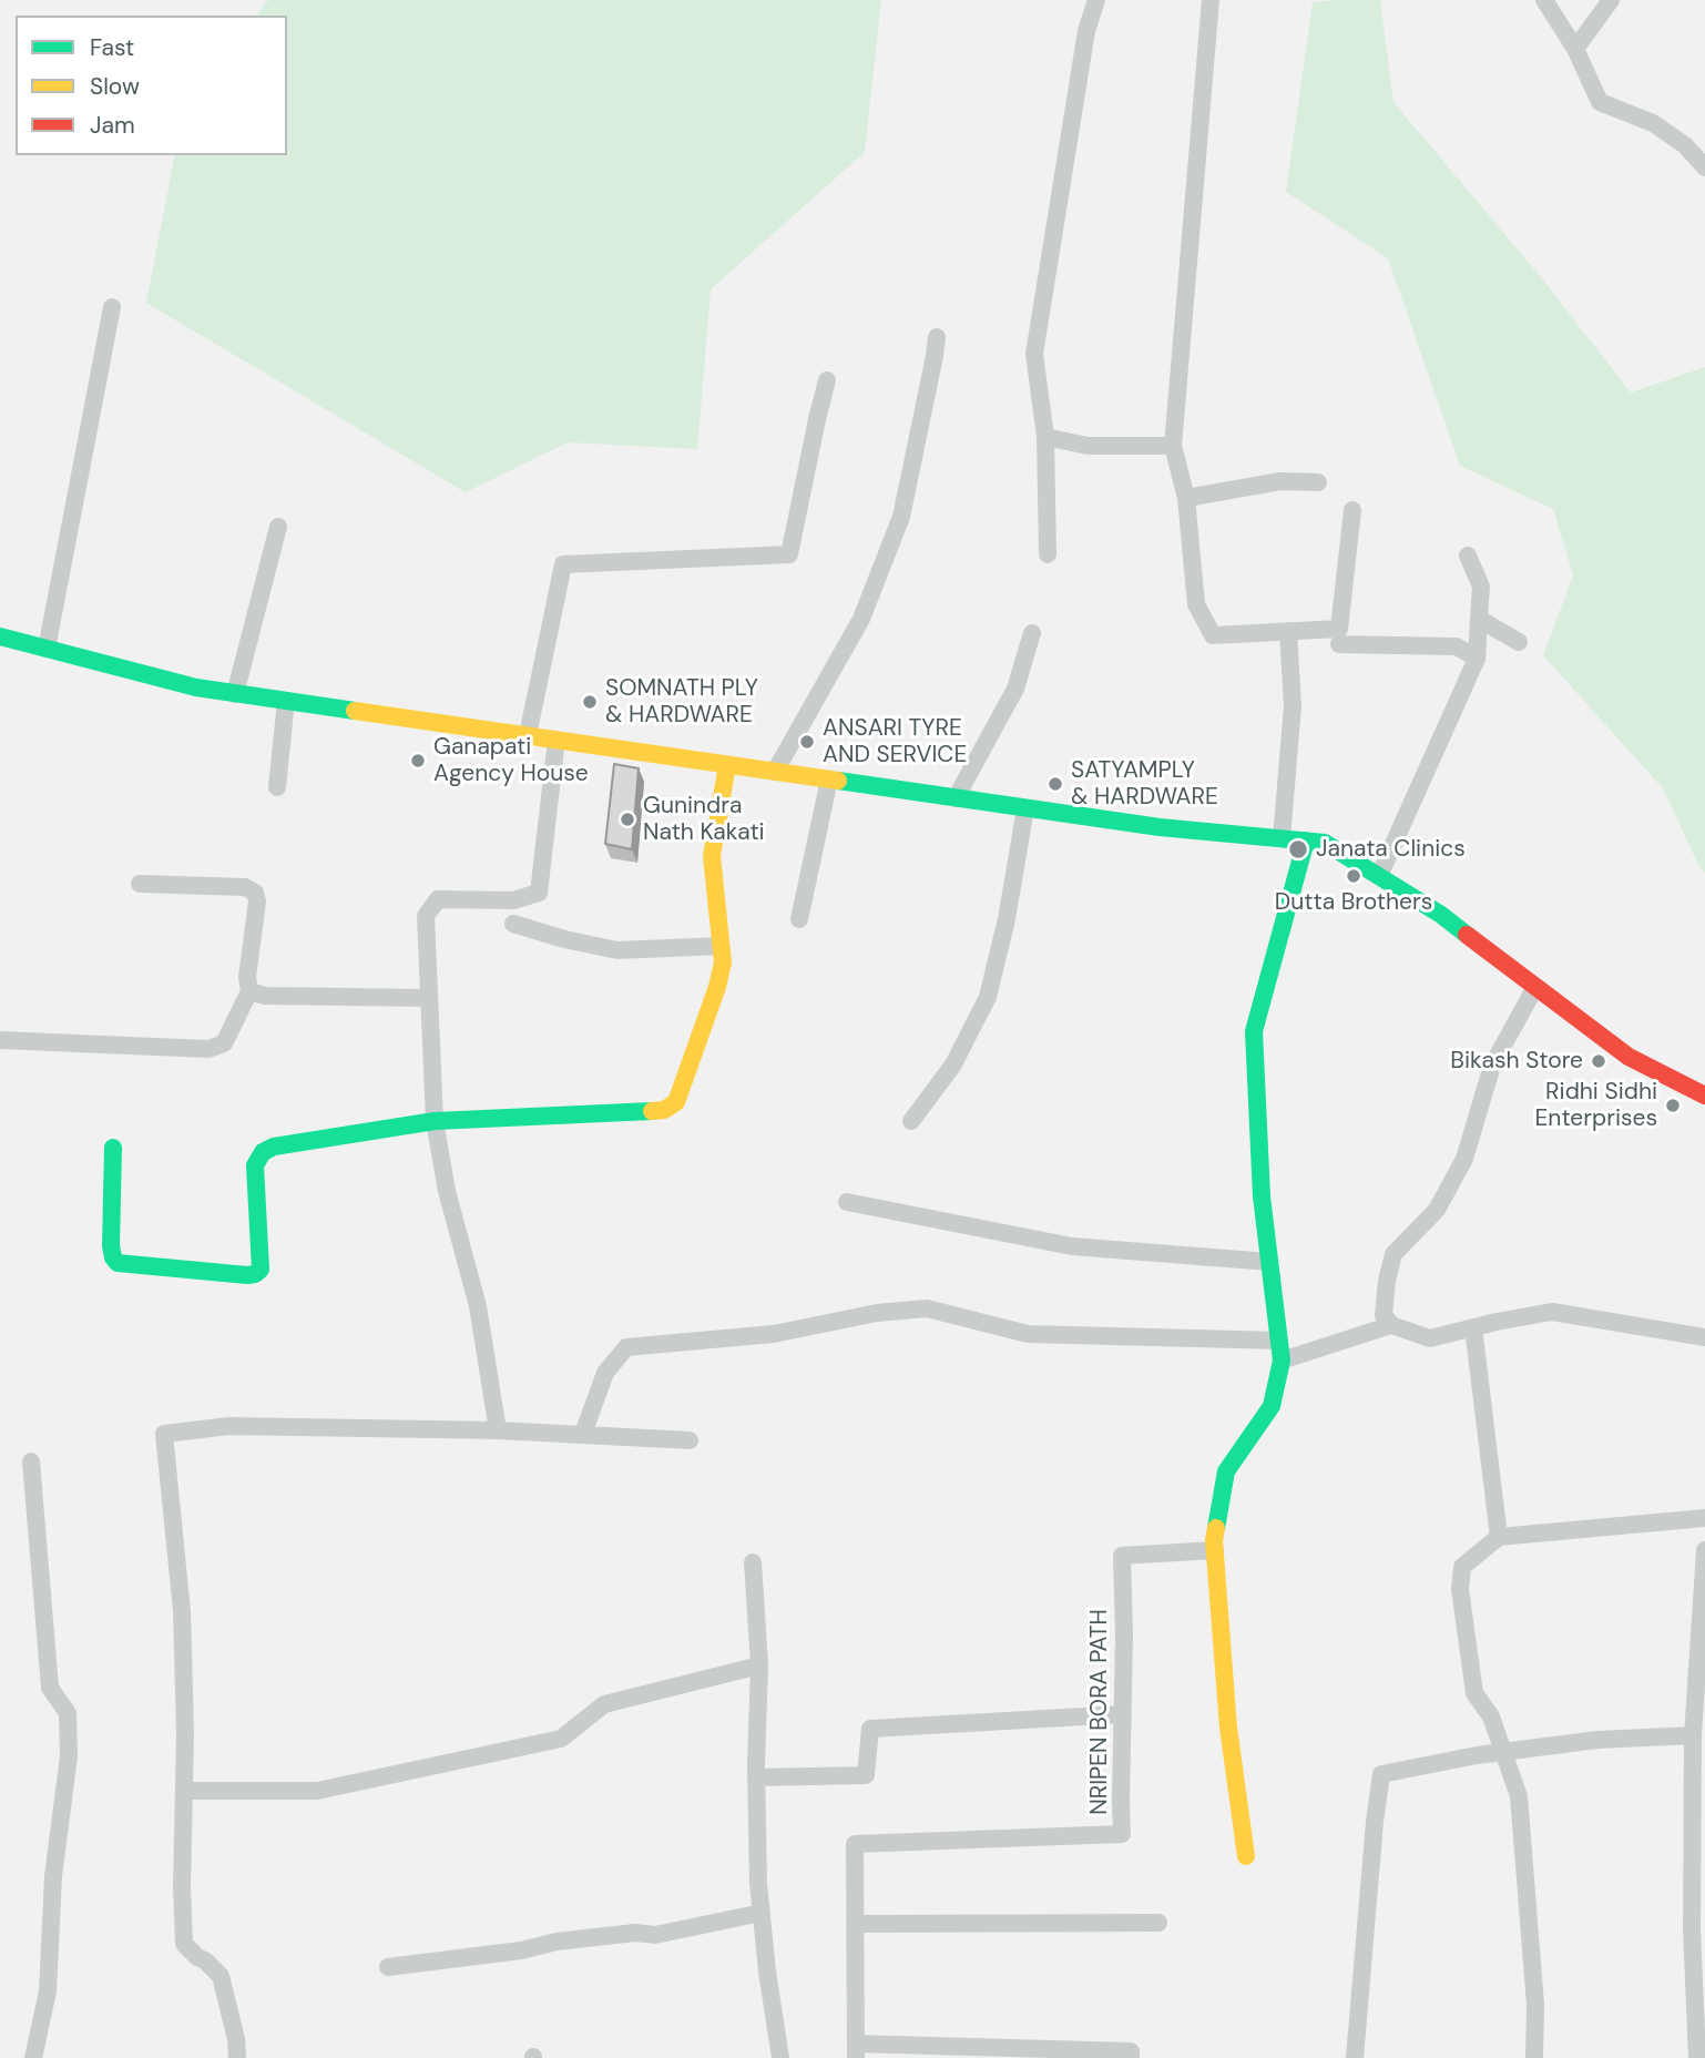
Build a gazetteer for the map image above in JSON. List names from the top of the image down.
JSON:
{
  "streets": {
    "street": ["NRIPEN BORA PATH"]
  },
  "places": [
    "SOMNATH PLY & HARDWARE",
    "ANSARI TYRE AND SERVICE",
    "Ganapati Agency House",
    "SATYAMPLY & HARDWARE",
    "Gunindra Nath Kakati",
    "Janata Clinics",
    "Dutta Brothers",
    "Bikash Store",
    "Ridhi Sidhi Enterprises"
  ],
  "legend": ["Fast", "Slow", "Jam"]
}
